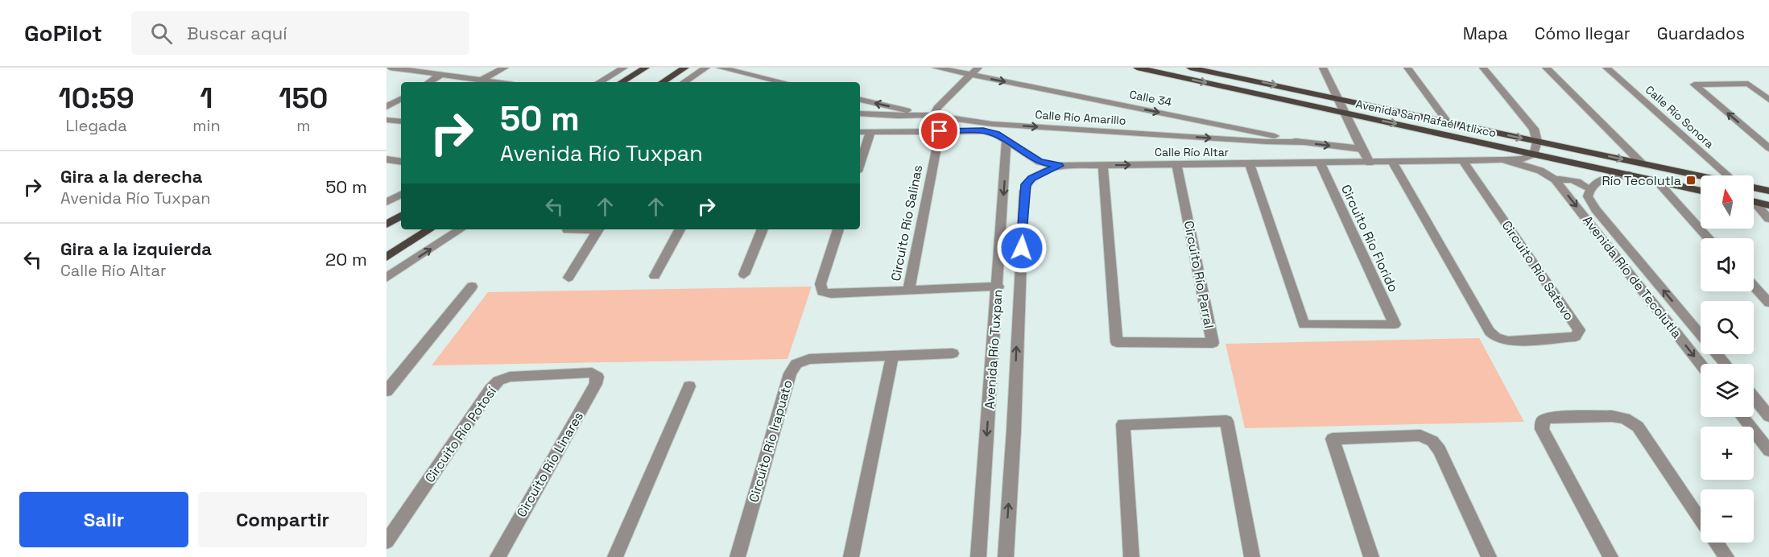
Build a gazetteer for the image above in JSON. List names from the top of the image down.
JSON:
{
  "streets": {
    "main road": ["Avenida San Rafaél Atlixco"],
    "street": [
      "Calle 34",
      "Calle Río Sonora",
      "Calle Río Amarillo",
      "Calle Río Altar",
      "Circuito Río Salinas",
      "Circuito Río Florido",
      "Circuito Río Satevo",
      "Circuito Río Parral",
      "Avenida Río de Tecolutla",
      "Avenida Río Tuxpan",
      "Circuito Río Potosí",
      "Circuito Río Irapuato",
      "Circuito Río Linares"
    ]
  },
  "crossings": [
    ["Calle 34", "Calle Río Amarillo"],
    ["Avenida San Rafaél Atlixco", "Calle Río Altar"],
    ["Calle Río Altar", "Circuito Río Salinas"],
    ["Calle Río Altar", "Circuito Río Florido"],
    ["Calle Río Altar", "Circuito Río Satevo"],
    ["Calle Río Altar", "Circuito Río Parral"],
    ["Calle Río Altar", "Avenida Río de Tecolutla"],
    ["Calle Río Altar", "Avenida Río Tuxpan"],
    ["Circuito Río Salinas", "Avenida Río Tuxpan"],
    ["Circuito Río Potosí", "Circuito Río Linares"]
  ],
  "one_way": ["Calle 34", "Calle Río Amarillo", "Avenida San Rafaél Atlixco"],
  "places": {
    "transit": ["Río Tecolutla"]
  },
  "north": "top",
  "page": {
    "header": "GoPilot",
    "search": "Buscar aquí",
    "nav": ["Mapa", "Cómo llegar", "Guardados"],
    "eta": [
      "10:59",
      "Llegada",
      "1",
      "min",
      "150",
      "m"
    ],
    "turn": ["50 m", "Avenida Río Tuxpan"],
    "list": [
      {
        "name": "Gira a la derecha",
        "note": "Avenida Río Tuxpan",
        "value": "50 m"
      },
      {
        "name": "Gira a la izquierda",
        "note": "Calle Río Altar",
        "value": "20 m"
      }
    ],
    "map_buttons": ["+", "−"],
    "buttons": ["Salir", "Compartir"]
  }
}
